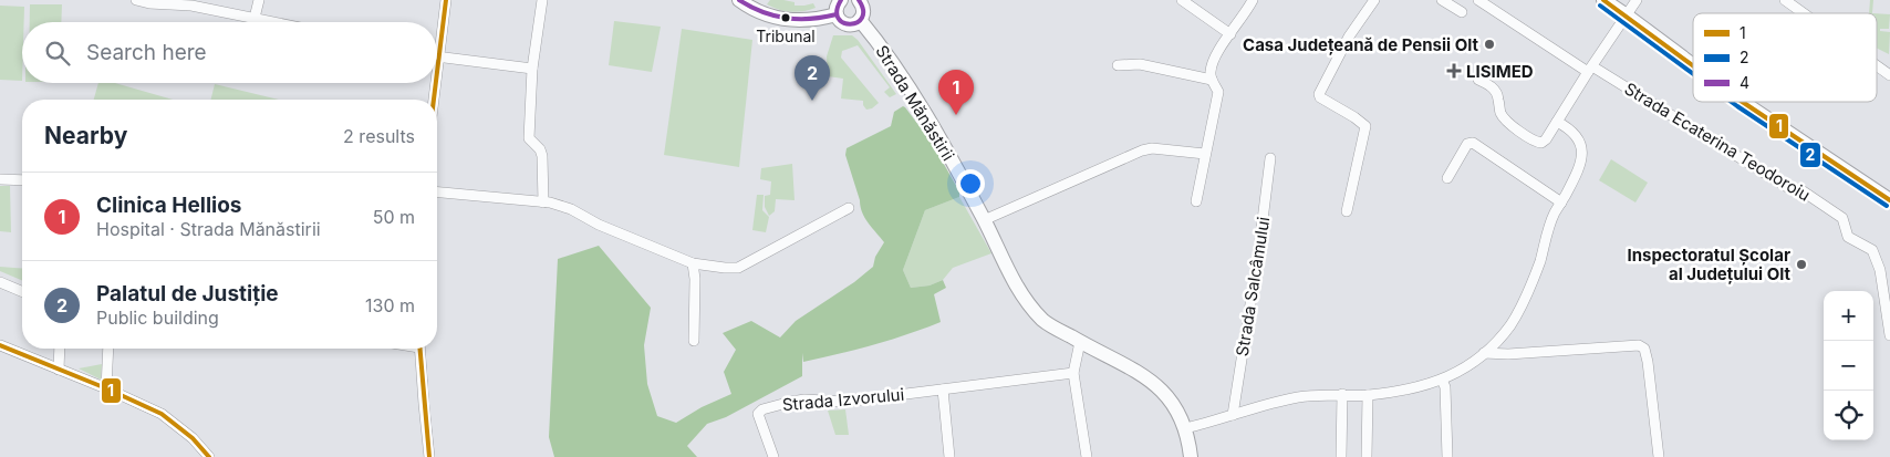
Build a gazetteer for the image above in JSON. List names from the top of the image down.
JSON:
{
  "streets": {
    "street": [
      "Strada Mănăstirii",
      "Strada Ecaterina Teodoroiu",
      "Strada Salcâmului",
      "Strada Izvorului"
    ]
  },
  "places": {
    "other": ["Tribunal", "Casa Județeană de Pensii Olt", "Inspectoratul Școlar al Județului Olt"],
    "health": ["LISIMED"]
  },
  "lines": ["transit line 1", "transit line 4", "transit line 2"],
  "legend": ["1", "2", "4"],
  "page": {
    "search": "Search here",
    "pins": ["2", "1"],
    "heading": ["Nearby", "2 results"],
    "list": [
      {
        "mark": "1",
        "name": "Clinica Hellios",
        "note": "Hospital · Strada Mănăstirii",
        "value": "50 m"
      },
      {
        "mark": "2",
        "name": "Palatul de Justiție",
        "note": "Public building",
        "value": "130 m"
      }
    ],
    "map_buttons": ["+", "−"]
  }
}
